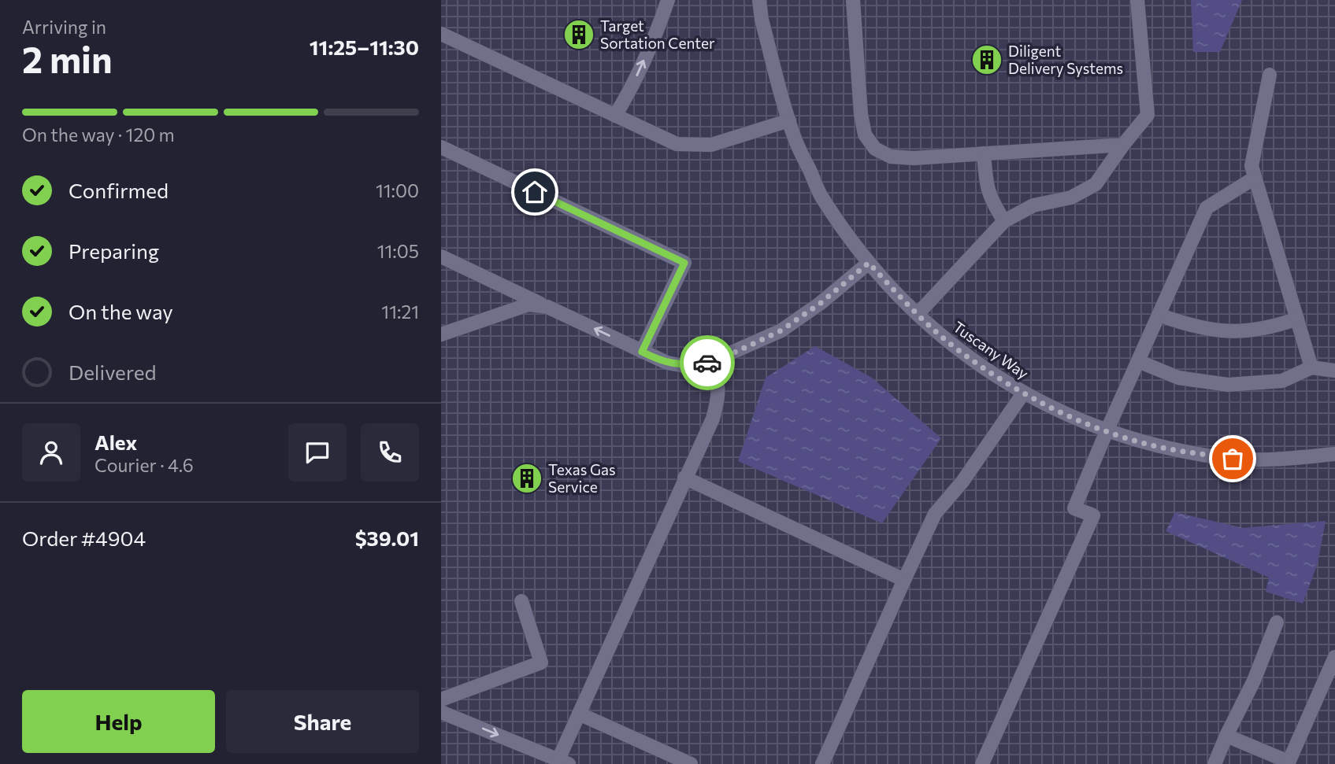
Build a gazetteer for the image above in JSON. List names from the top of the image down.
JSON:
{
  "streets": {
    "street": ["Tuscany Way"]
  },
  "places": {
    "building": ["Target Sortation Center", "Diligent Delivery Systems", "Texas Gas Service"]
  },
  "page": {
    "heading": ["2 min", "Arriving in", "11:25–11:30"],
    "panel": [
      "Alex",
      "Courier · 4.6",
      "Order #4904",
      "$39.01"
    ],
    "bar": "On the way · 120 m",
    "list": [
      ["Confirmed", "11:00"],
      ["Preparing", "11:05"],
      ["On the way", "11:21"],
      "Delivered"
    ],
    "buttons": ["Help", "Share"]
  }
}
